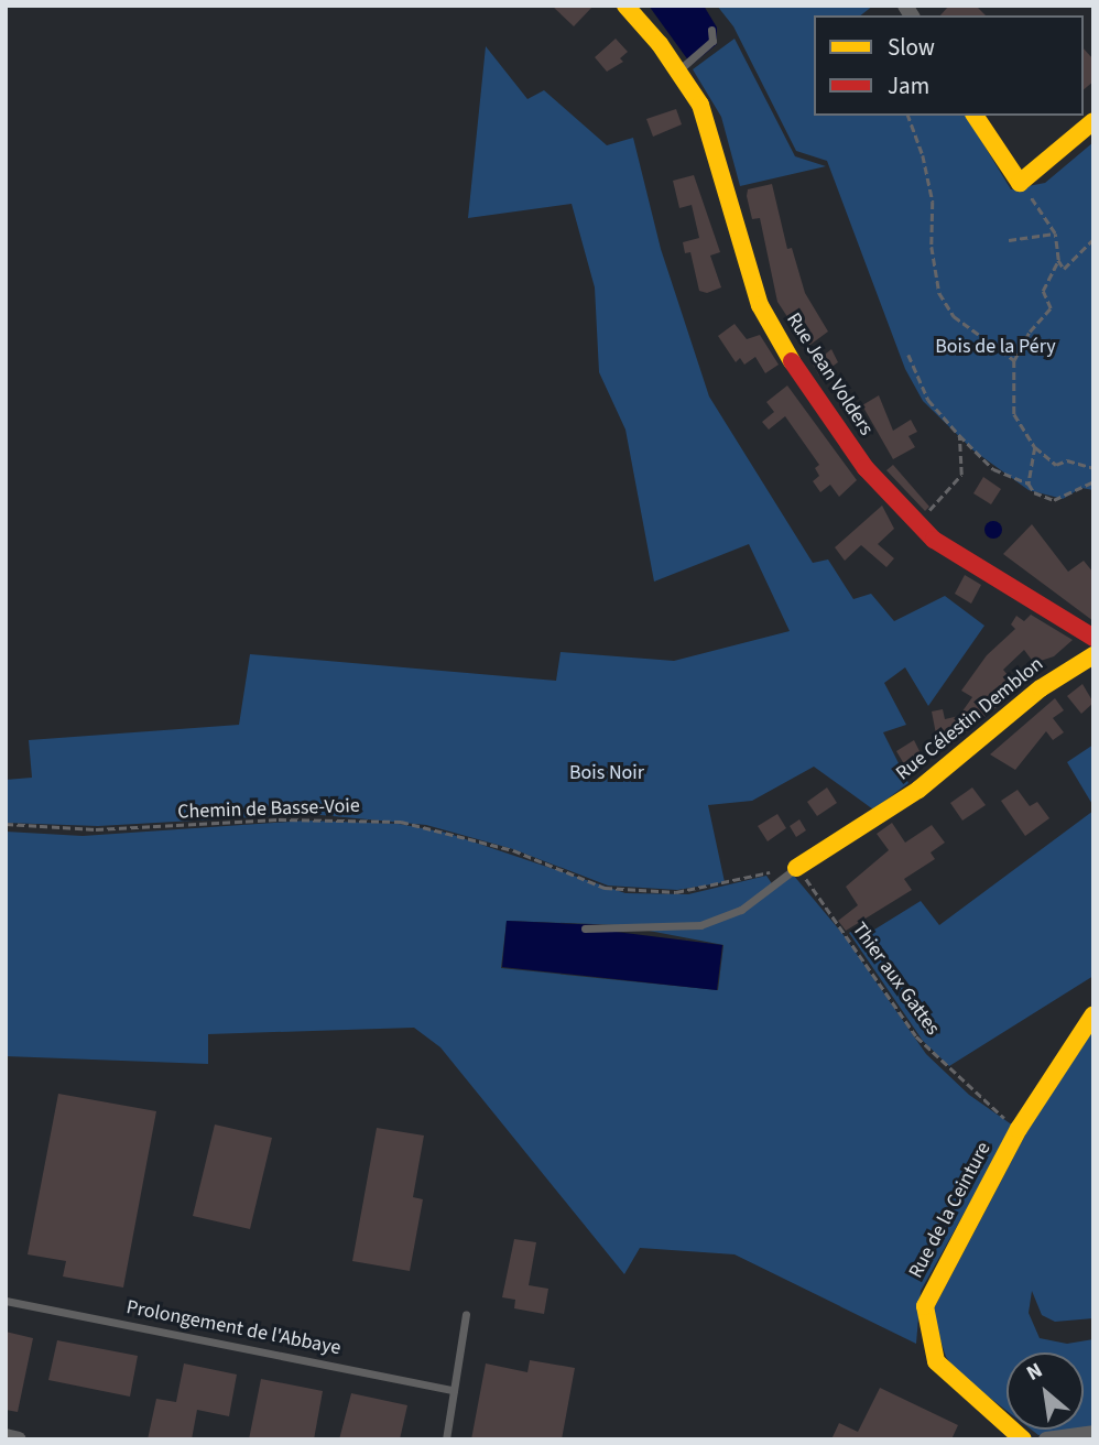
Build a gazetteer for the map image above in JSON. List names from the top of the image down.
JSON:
{
  "streets": {
    "street": ["Rue Jean Volders", "Rue Célestin Demblon", "Rue de la Ceinture"],
    "lane": ["Prolongement de l'Abbaye"],
    "path": ["Chemin de Basse-Voie", "Thier aux Gattes"]
  },
  "crossings": [
    ["Rue Célestin Demblon", "Chemin de Basse-Voie"],
    ["Rue Célestin Demblon", "Thier aux Gattes"],
    ["Chemin de Basse-Voie", "Thier aux Gattes"],
    ["Thier aux Gattes", "Rue de la Ceinture"]
  ],
  "parks": ["Bois de la Péry", "Bois Noir"],
  "legend": ["Slow", "Jam"],
  "north": "top left"
}
